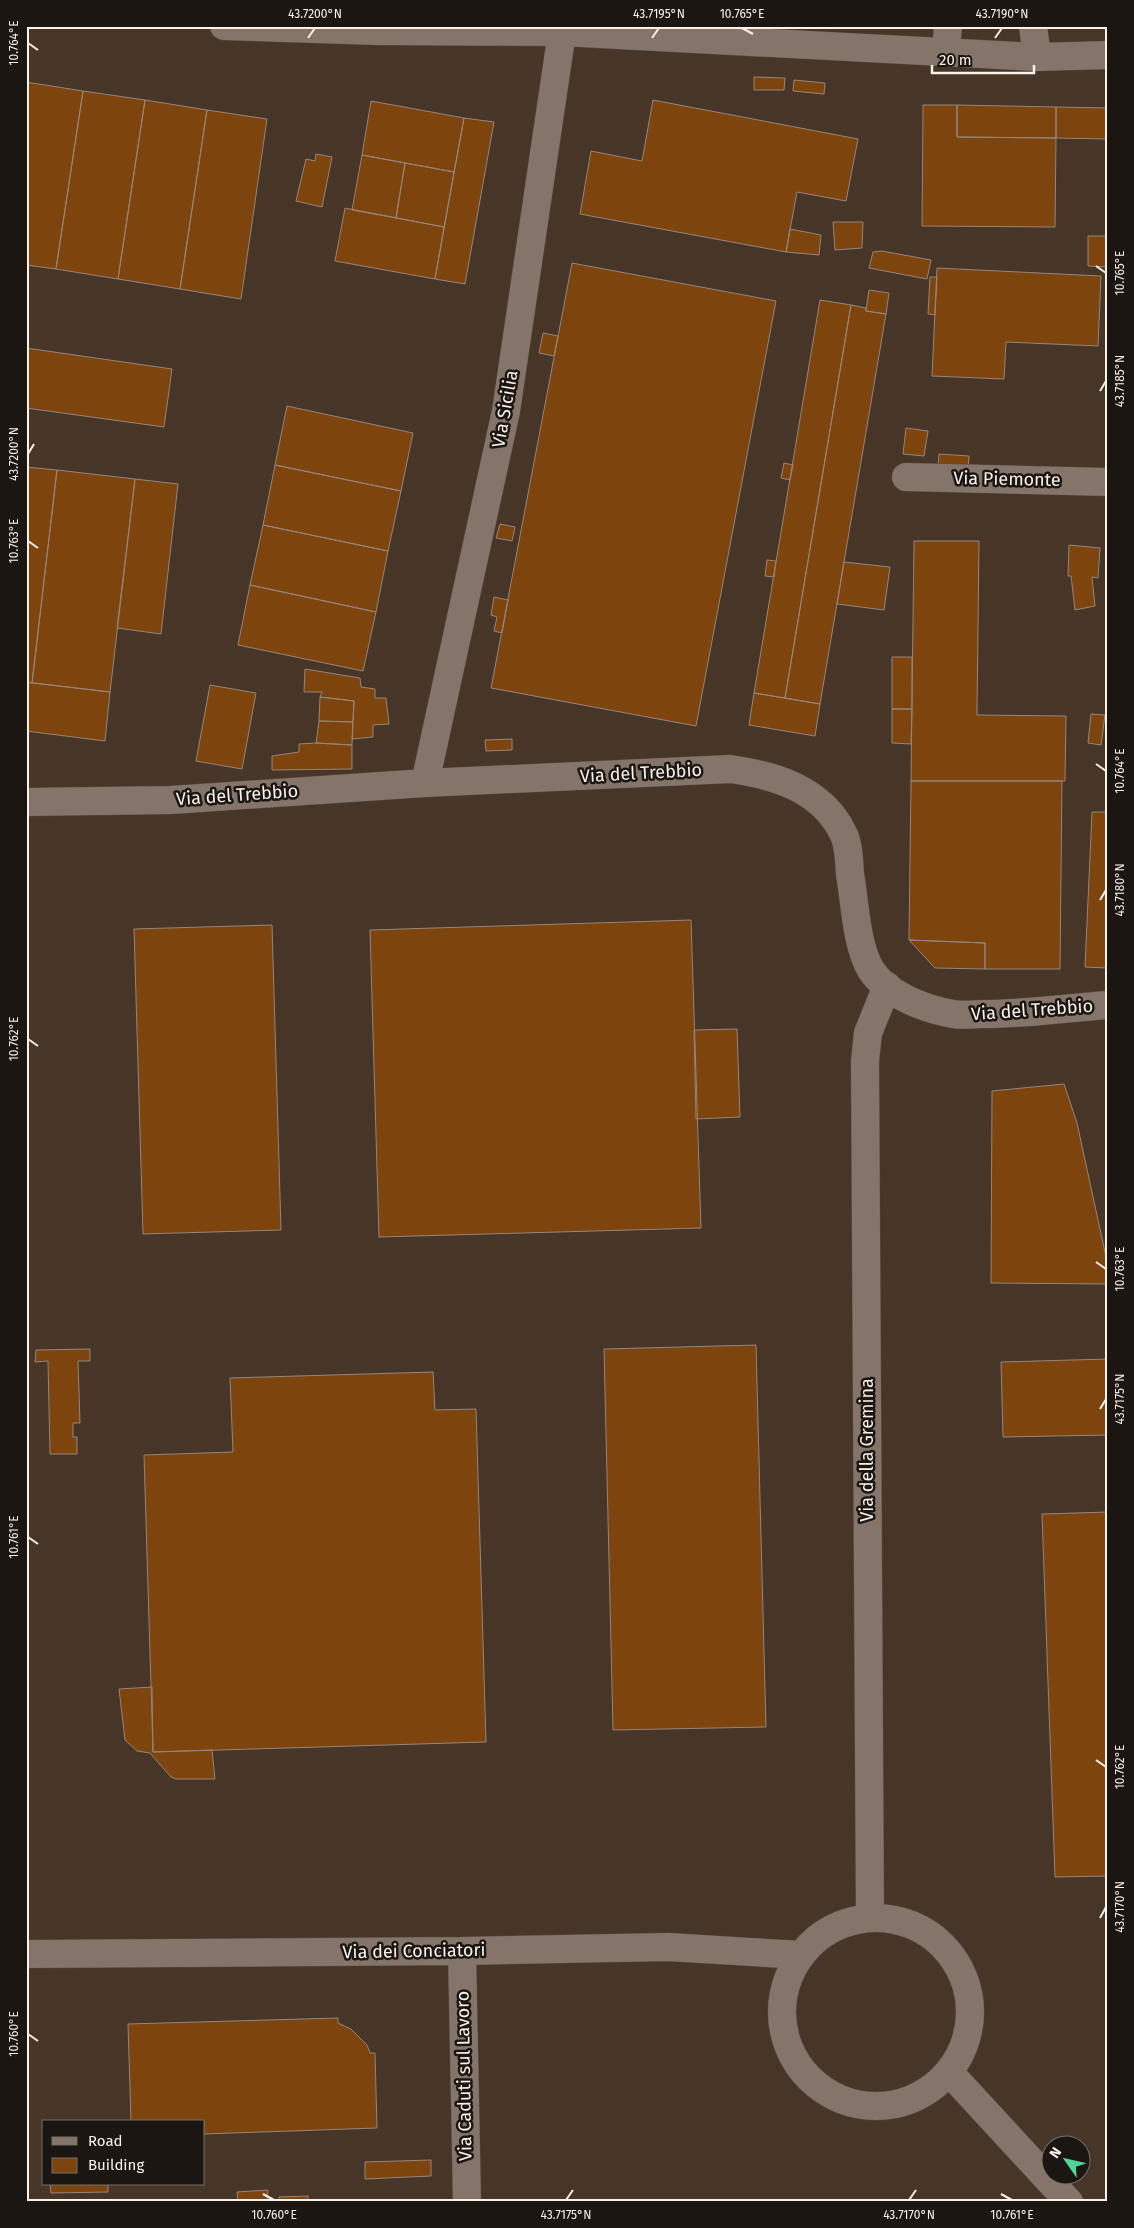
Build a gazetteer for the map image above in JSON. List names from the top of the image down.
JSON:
{
  "streets": {
    "street": [
      "Via Sicilia",
      "Via Piemonte",
      "Via del Trebbio",
      "Via della Gremina",
      "Via dei Conciatori",
      "Via Caduti sul Lavoro"
    ]
  },
  "crossings": [
    ["Via Sicilia", "Via del Trebbio"],
    ["Via del Trebbio", "Via della Gremina"],
    ["Via dei Conciatori", "Via Caduti sul Lavoro"]
  ],
  "legend": ["Road", "Building"],
  "scale_bar": "20 m",
  "north": "top left",
  "coordinates": [
    "43.7200°N",
    "43.7195°N",
    "10.765°E",
    "43.7190°N",
    "10.764°E",
    "43.7185°N",
    "10.763°E",
    "43.7180°N",
    "10.762°E",
    "43.7175°N",
    "10.761°E",
    "43.7170°N",
    "10.760°E"
  ]
}
